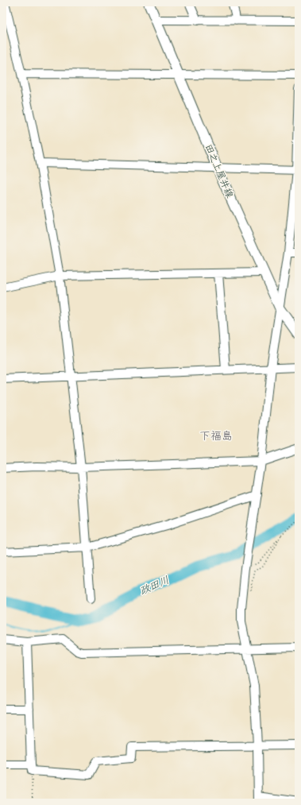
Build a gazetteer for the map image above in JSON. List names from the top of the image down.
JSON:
{
  "streets": {
    "main road": ["田之上屋井線"]
  },
  "districts": ["下福島"],
  "water": ["政田川"]
}
